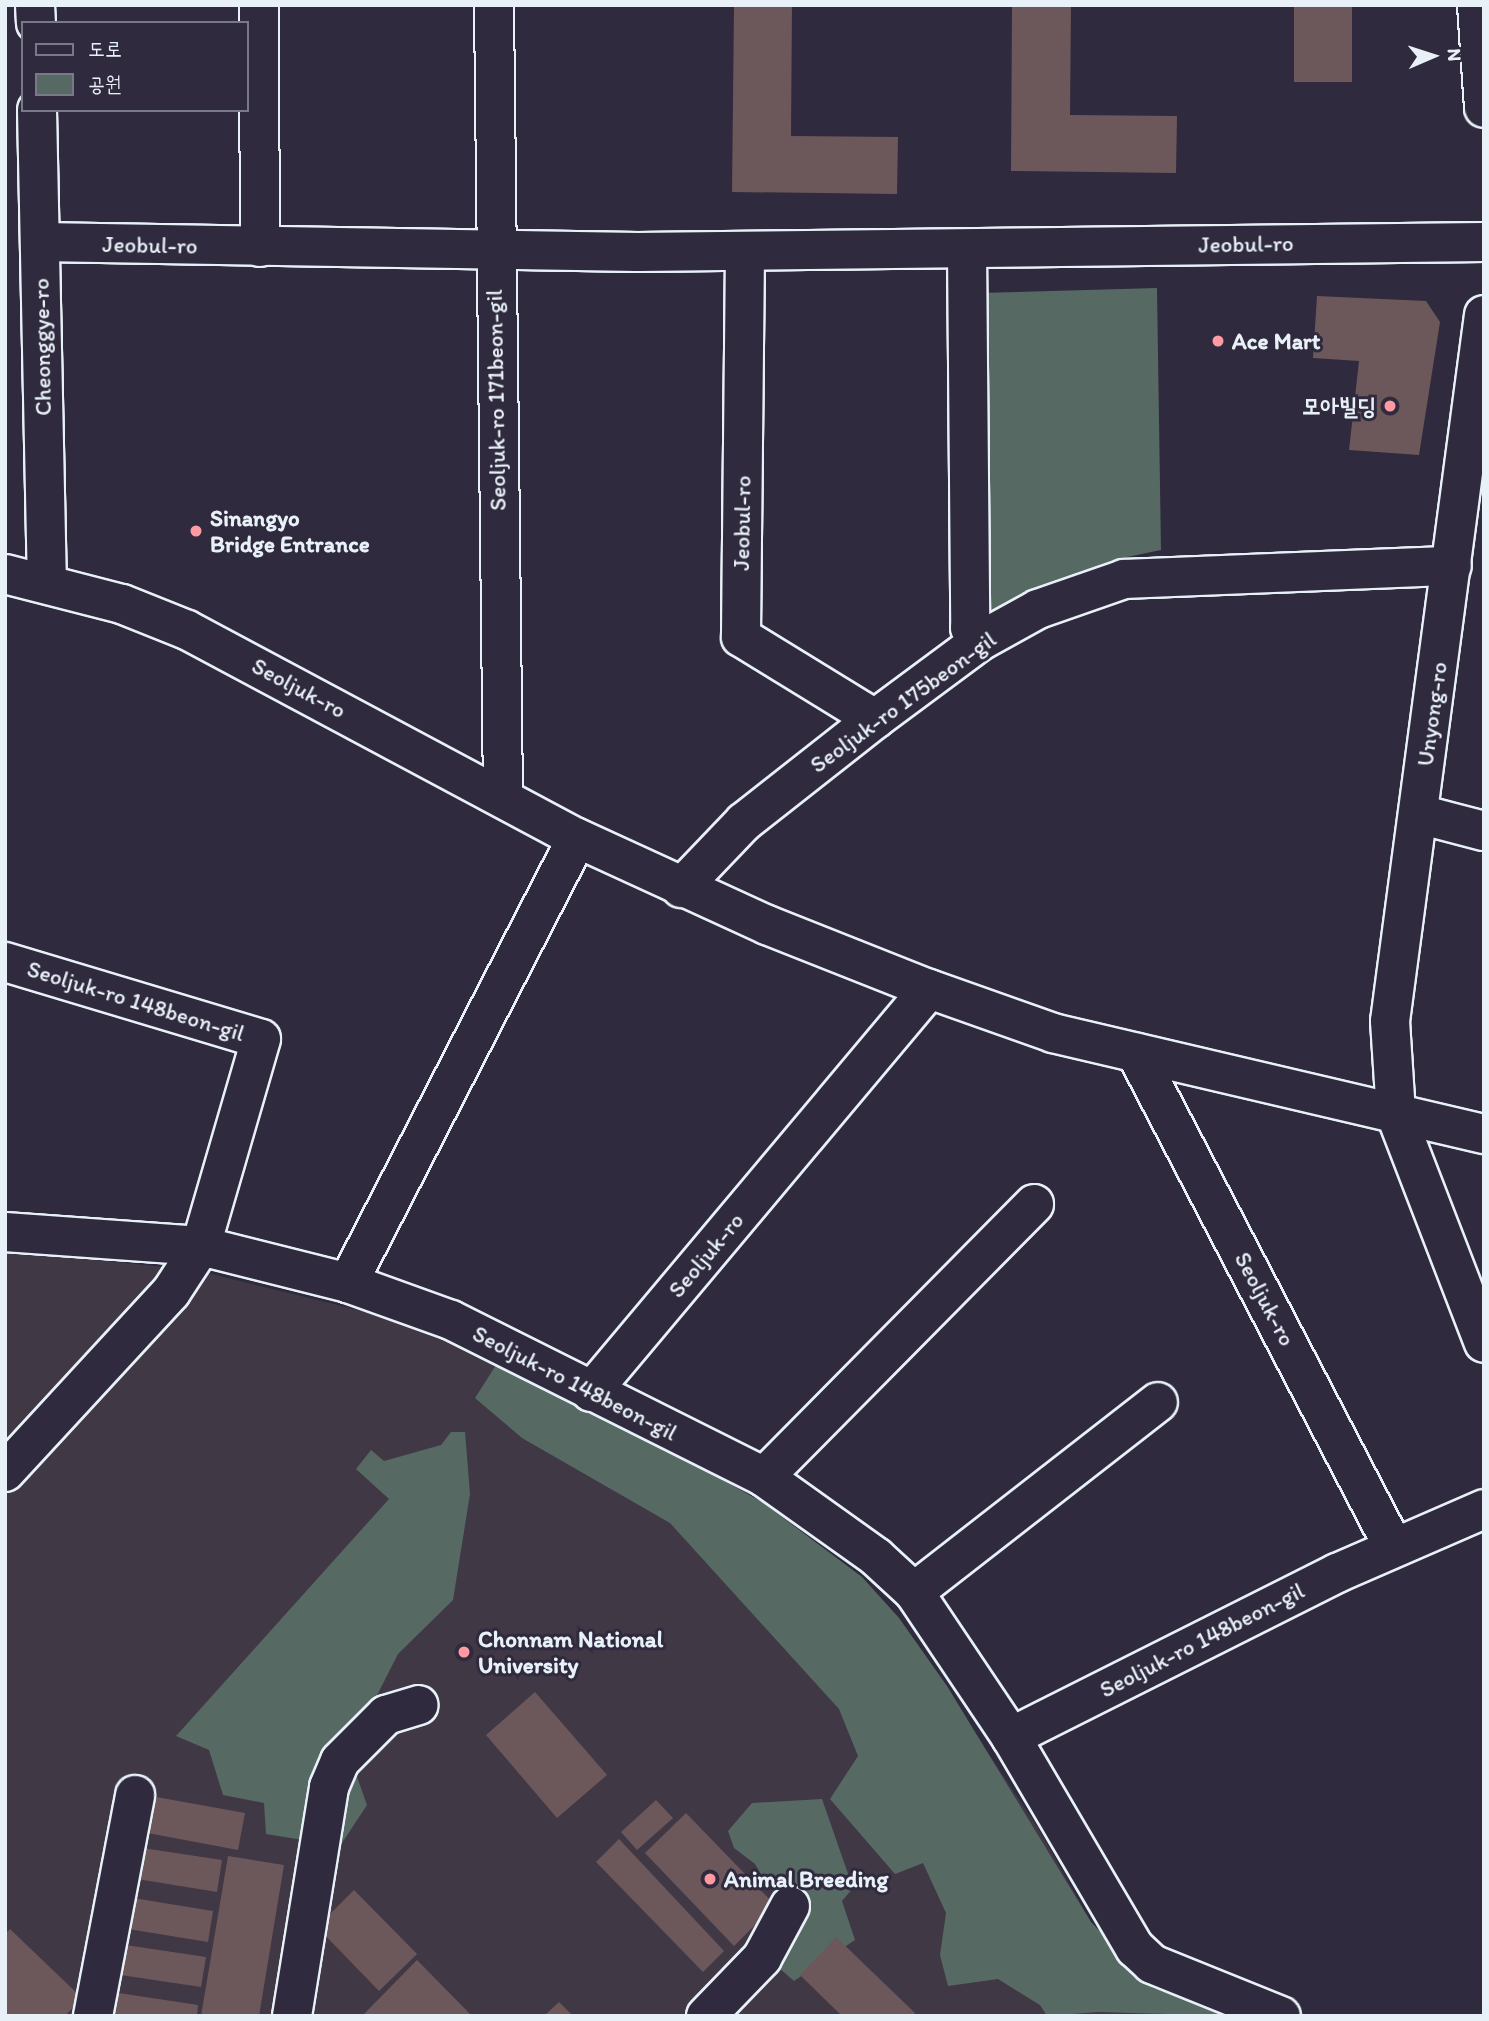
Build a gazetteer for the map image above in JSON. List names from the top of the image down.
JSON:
{
  "streets": {
    "street": [
      "Jeobul-ro",
      "Cheonggye-ro",
      "Seoljuk-ro 171beon-gil",
      "Seoljuk-ro",
      "Seoljuk-ro 175beon-gil",
      "Unyong-ro",
      "Seoljuk-ro 148beon-gil"
    ]
  },
  "crossings": [
    ["Jeobul-ro", "Cheonggye-ro"],
    ["Jeobul-ro", "Seoljuk-ro 171beon-gil"],
    ["Jeobul-ro", "Seoljuk-ro 175beon-gil"],
    ["Cheonggye-ro", "Seoljuk-ro"],
    ["Seoljuk-ro 171beon-gil", "Seoljuk-ro"],
    ["Seoljuk-ro", "Seoljuk-ro 175beon-gil"],
    ["Seoljuk-ro", "Unyong-ro"],
    ["Seoljuk-ro", "Seoljuk-ro 148beon-gil"],
    ["Seoljuk-ro 175beon-gil", "Unyong-ro"]
  ],
  "places": [
    "Ace Mart",
    "모아빌딩",
    "Sinangyo Bridge Entrance",
    "Chonnam National University",
    "Animal Breeding"
  ],
  "legend": ["도로", "공원"],
  "north": "right"
}
